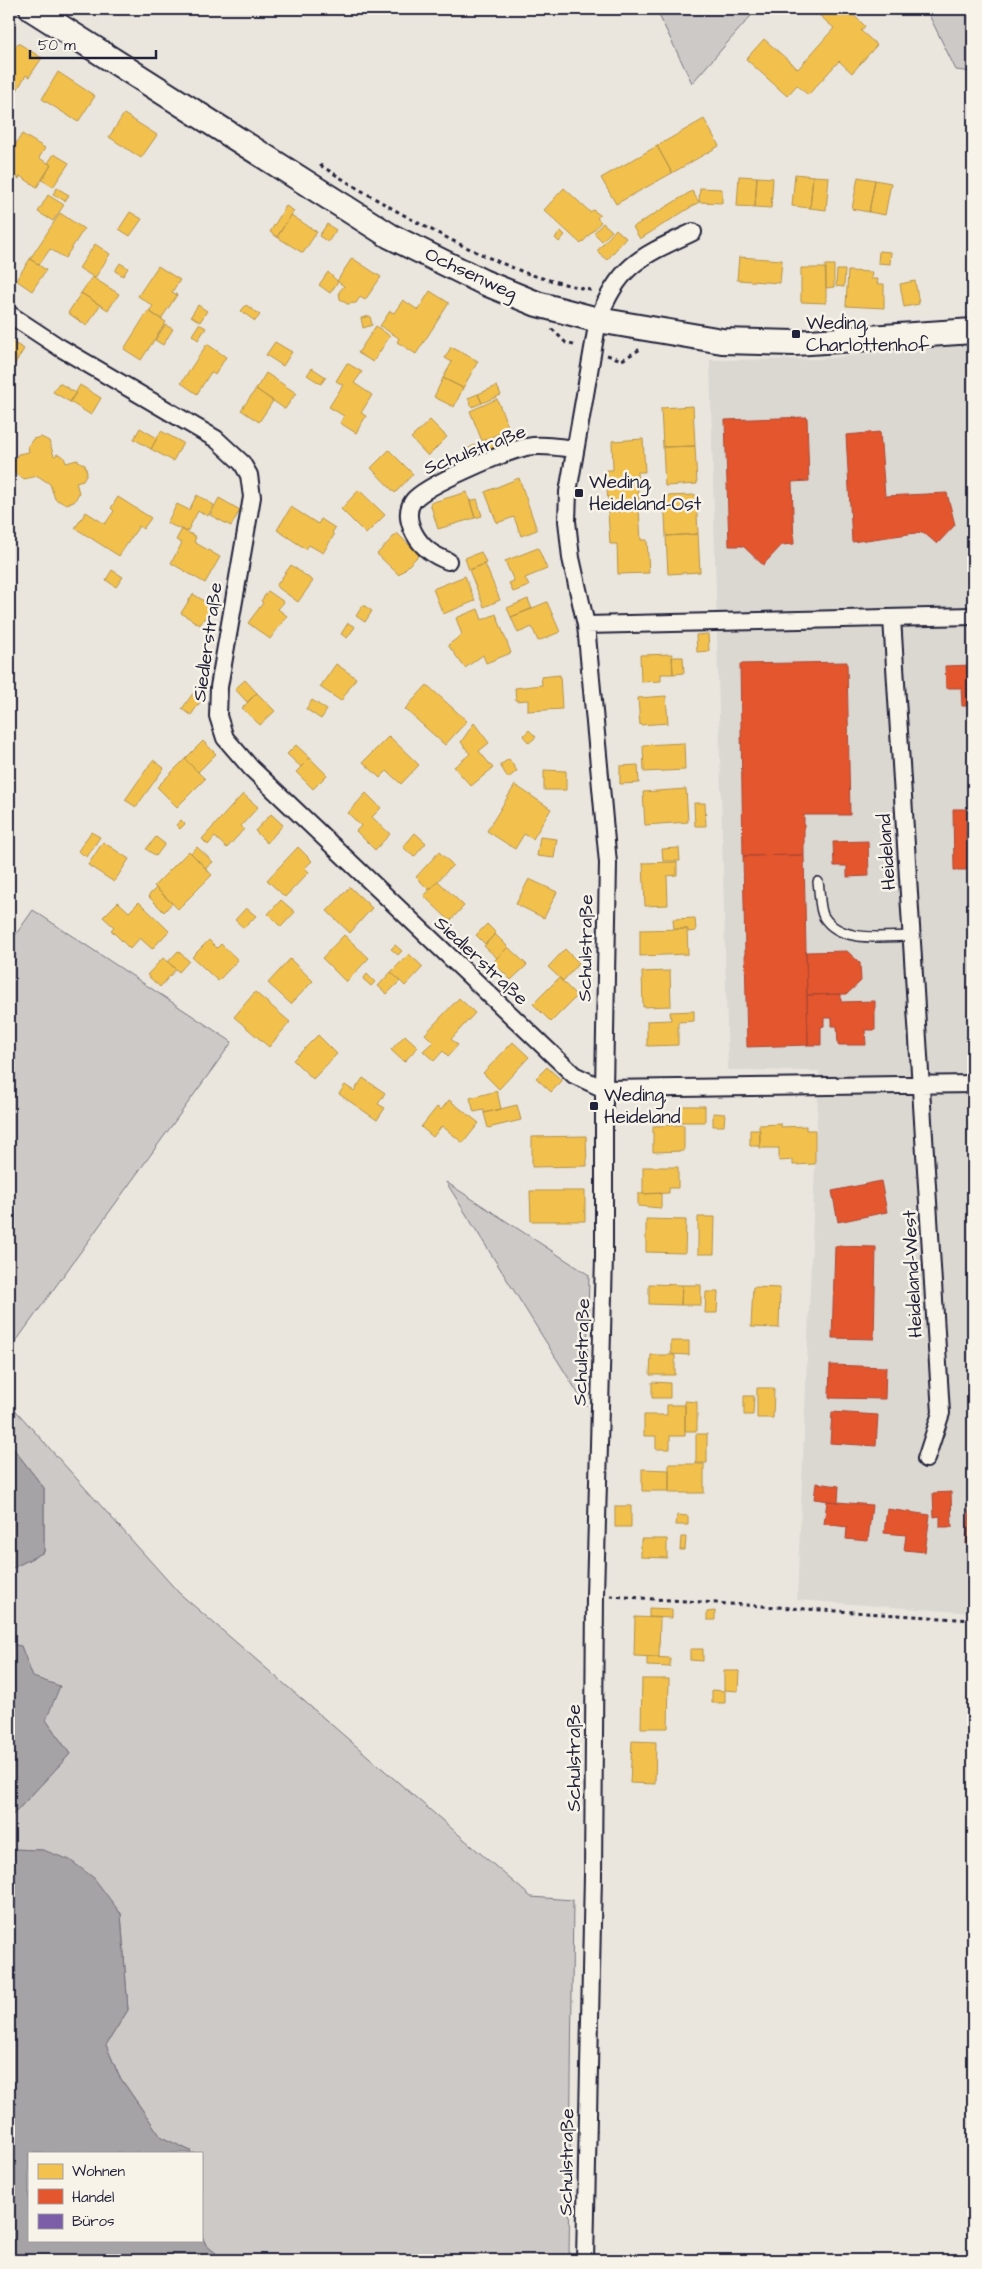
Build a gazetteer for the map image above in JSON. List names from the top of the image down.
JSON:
{
  "streets": {
    "main road": ["Ochsenweg"],
    "street": [
      "Schulstraße",
      "Siedlerstraße",
      "Heideland",
      "Heideland-West"
    ]
  },
  "crossings": [
    ["Ochsenweg", "Schulstraße"],
    ["Schulstraße", "Siedlerstraße"],
    ["Heideland", "Heideland-West"]
  ],
  "places": {
    "transit": ["Weding, Charlottenhof", "Weding, Heideland-Ost", "Weding, Heideland"]
  },
  "legend": ["Wohnen", "Handel", "Büros"],
  "scale_bar": "50 m"
}
